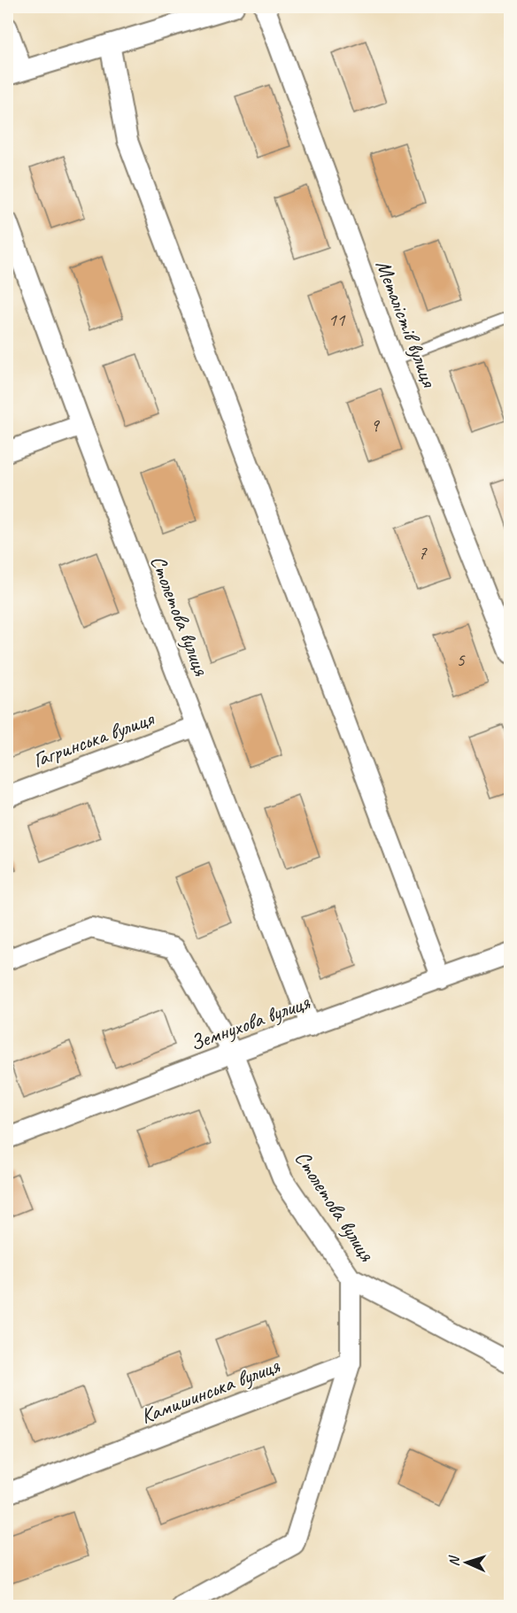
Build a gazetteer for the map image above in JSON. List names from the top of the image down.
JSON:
{
  "streets": {
    "street": [
      "Металістів вулиця",
      "Столетова вулиця",
      "Гагринська вулиця",
      "Земнухова вулиця",
      "Камишинська вулиця"
    ]
  },
  "crossings": [
    ["Столетова вулиця", "Гагринська вулиця"],
    ["Столетова вулиця", "Земнухова вулиця"]
  ],
  "house_numbers": [
    "11",
    "9",
    "7",
    "5"
  ],
  "north": "left"
}
